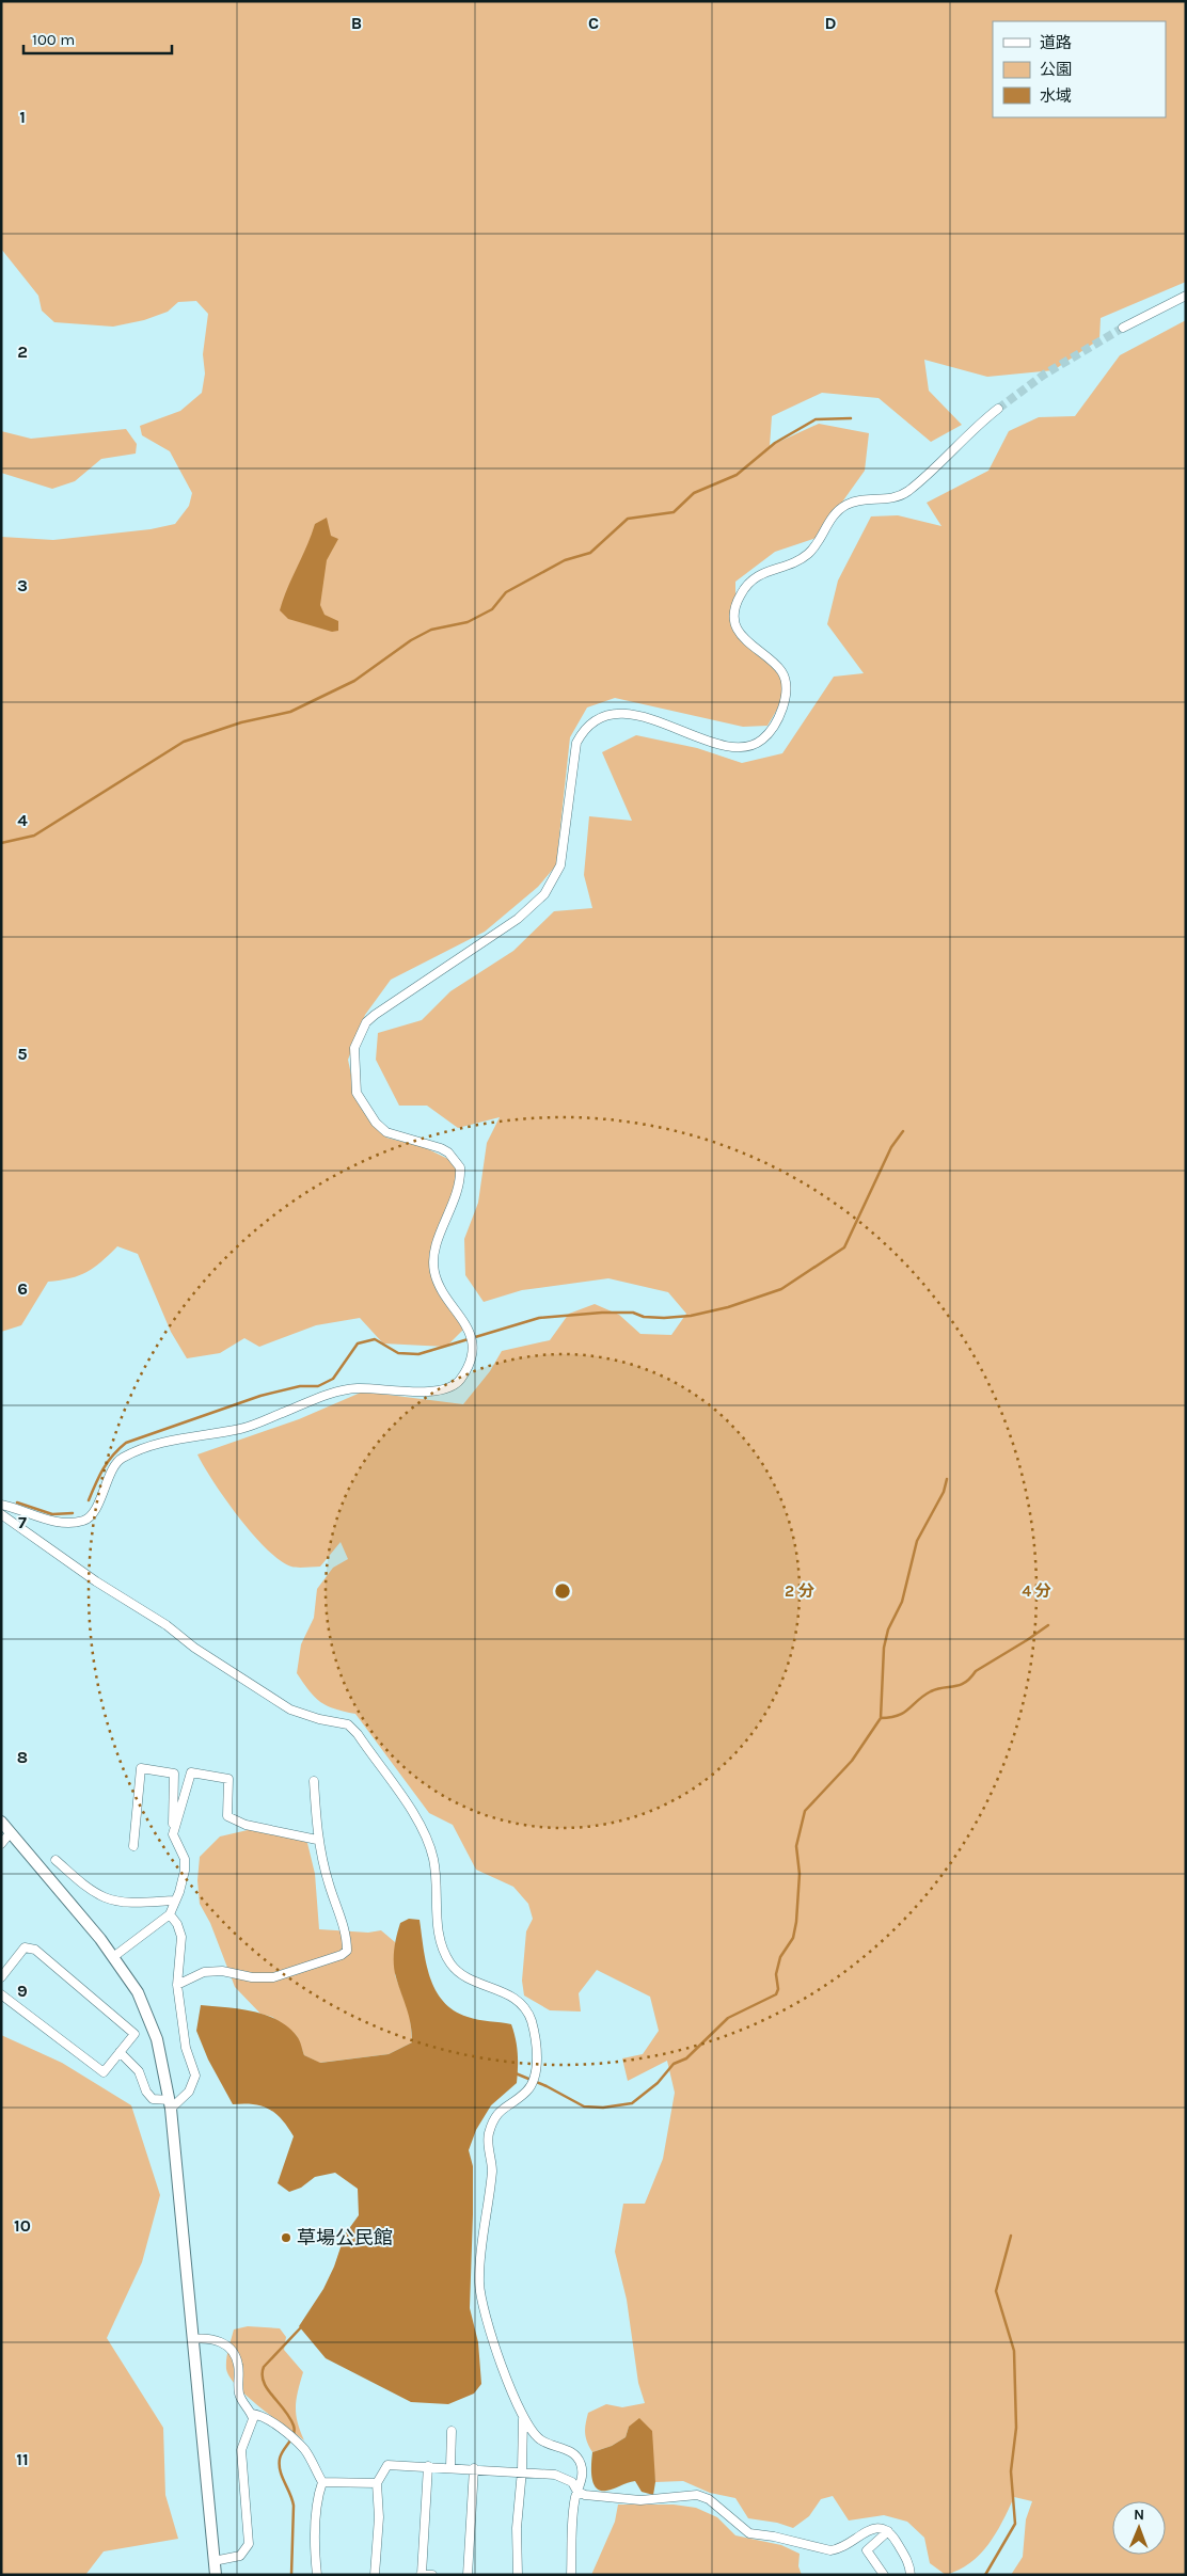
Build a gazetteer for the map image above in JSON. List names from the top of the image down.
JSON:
{
  "places": ["草場公民館"],
  "legend": ["道路", "公園", "水域"],
  "scale_bar": "100 m",
  "north": "top",
  "grid": {
    "columns": ["B", "C", "D"],
    "rows": [
      "1",
      "2",
      "3",
      "4",
      "5",
      "6",
      "7",
      "8",
      "9",
      "10",
      "11"
    ]
  },
  "rings": ["2 分", "4 分"]
}
